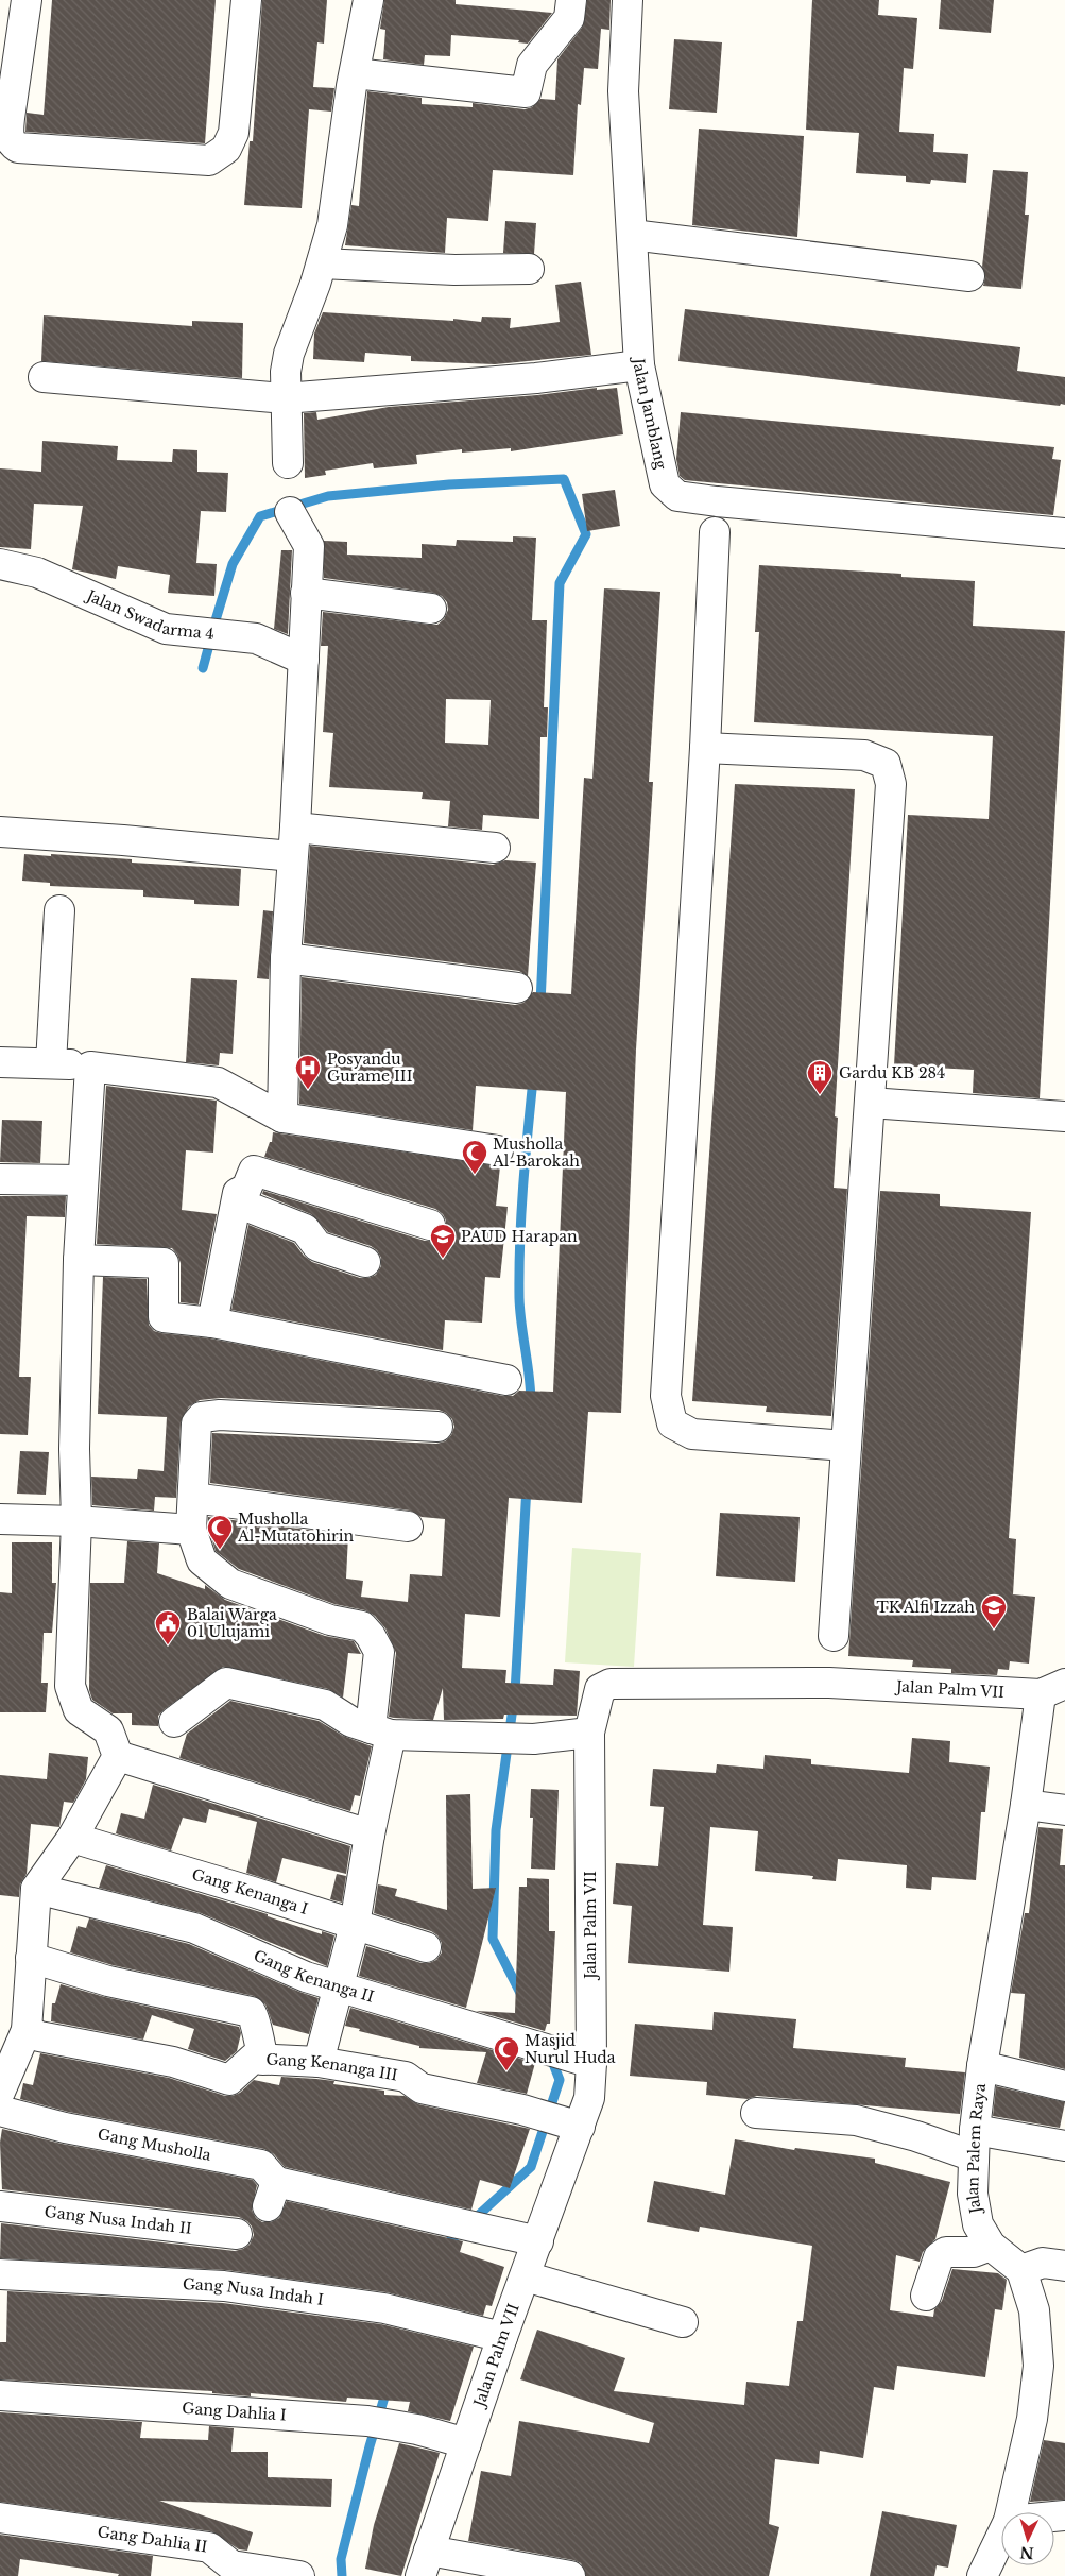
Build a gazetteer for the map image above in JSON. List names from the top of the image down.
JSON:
{
  "streets": {
    "street": [
      "Jalan Jamblang",
      "Jalan Swadarma 4",
      "Jalan Palm VII",
      "Gang Kenanga I",
      "Gang Kenanga II",
      "Gang Kenanga III",
      "Gang Musholla",
      "Jalan Palem Raya",
      "Gang Nusa Indah II",
      "Gang Nusa Indah I",
      "Gang Dahlia I",
      "Gang Dahlia II"
    ]
  },
  "crossings": [
    ["Jalan Palm VII", "Gang Kenanga II"],
    ["Jalan Palm VII", "Gang Kenanga III"],
    ["Jalan Palm VII", "Gang Musholla"],
    ["Jalan Palm VII", "Jalan Palem Raya"],
    ["Jalan Palm VII", "Gang Nusa Indah I"],
    ["Jalan Palm VII", "Gang Dahlia I"]
  ],
  "places": {
    "hospital": ["Posyandu Gurame III"],
    "building": ["Gardu KB 284"],
    "mosque": ["Musholla Al-Barokah", "Musholla Al-Mutatohirin", "Masjid Nurul Huda"],
    "school or university": ["PAUD Harapan", "TK Alfi Izzah"],
    "public building": ["Balai Warga 01 Ulujami"]
  },
  "north": "bottom"
}
